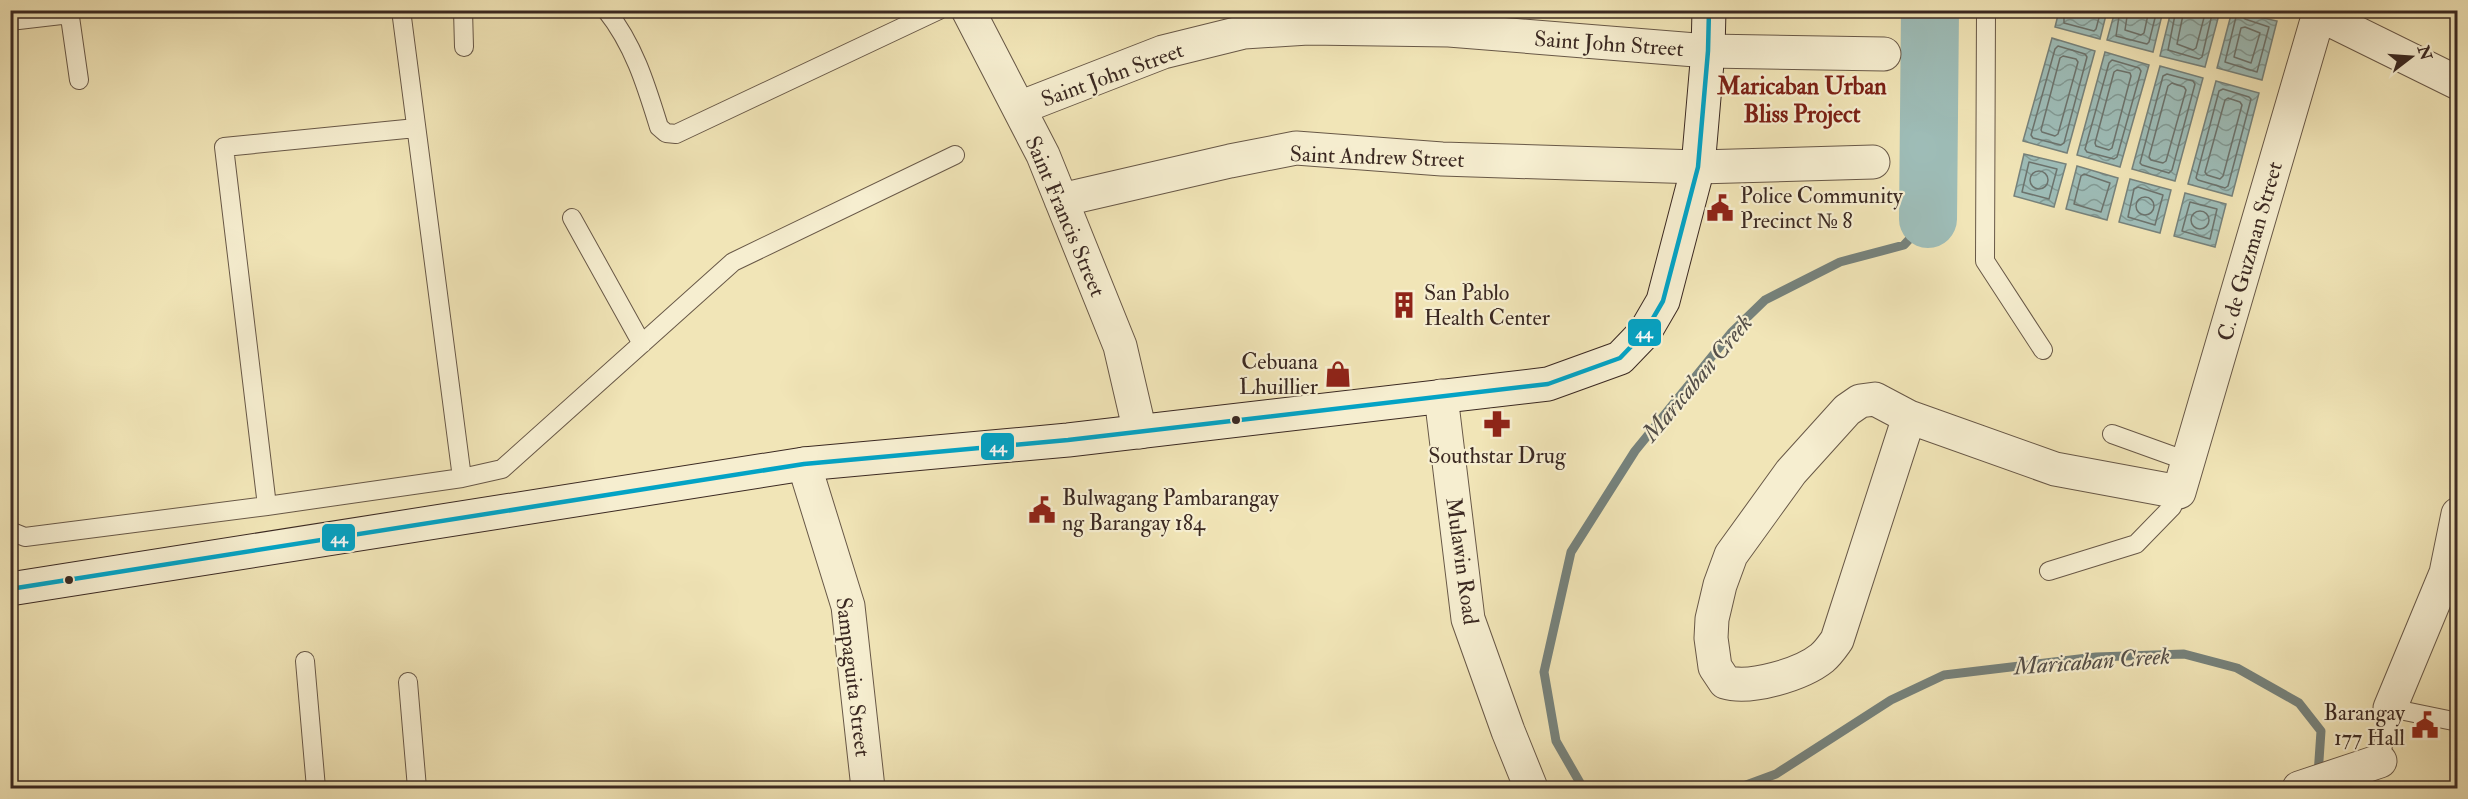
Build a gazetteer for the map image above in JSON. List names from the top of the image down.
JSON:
{
  "streets": {
    "street": [
      "Saint John Street",
      "Saint Andrew Street",
      "Saint Francis Street",
      "C. de Guzman Street",
      "Mulawin Road",
      "Sampaguita Street"
    ]
  },
  "crossings": [
    ["Saint John Street", "Saint Francis Street"],
    ["Saint Andrew Street", "Saint Francis Street"]
  ],
  "districts": ["Maricaban Urban Bliss Project"],
  "water": ["Maricaban Creek"],
  "places": {
    "public building": ["Police Community Precinct № 8", "Bulwagang Pambarangay ng Barangay 184", "Barangay 177 Hall"],
    "building": ["San Pablo Health Center"],
    "shop": ["Cebuana Lhuillier"],
    "pharmacy": ["Southstar Drug"]
  },
  "lines": ["transit line 44"],
  "north": "right"
}
